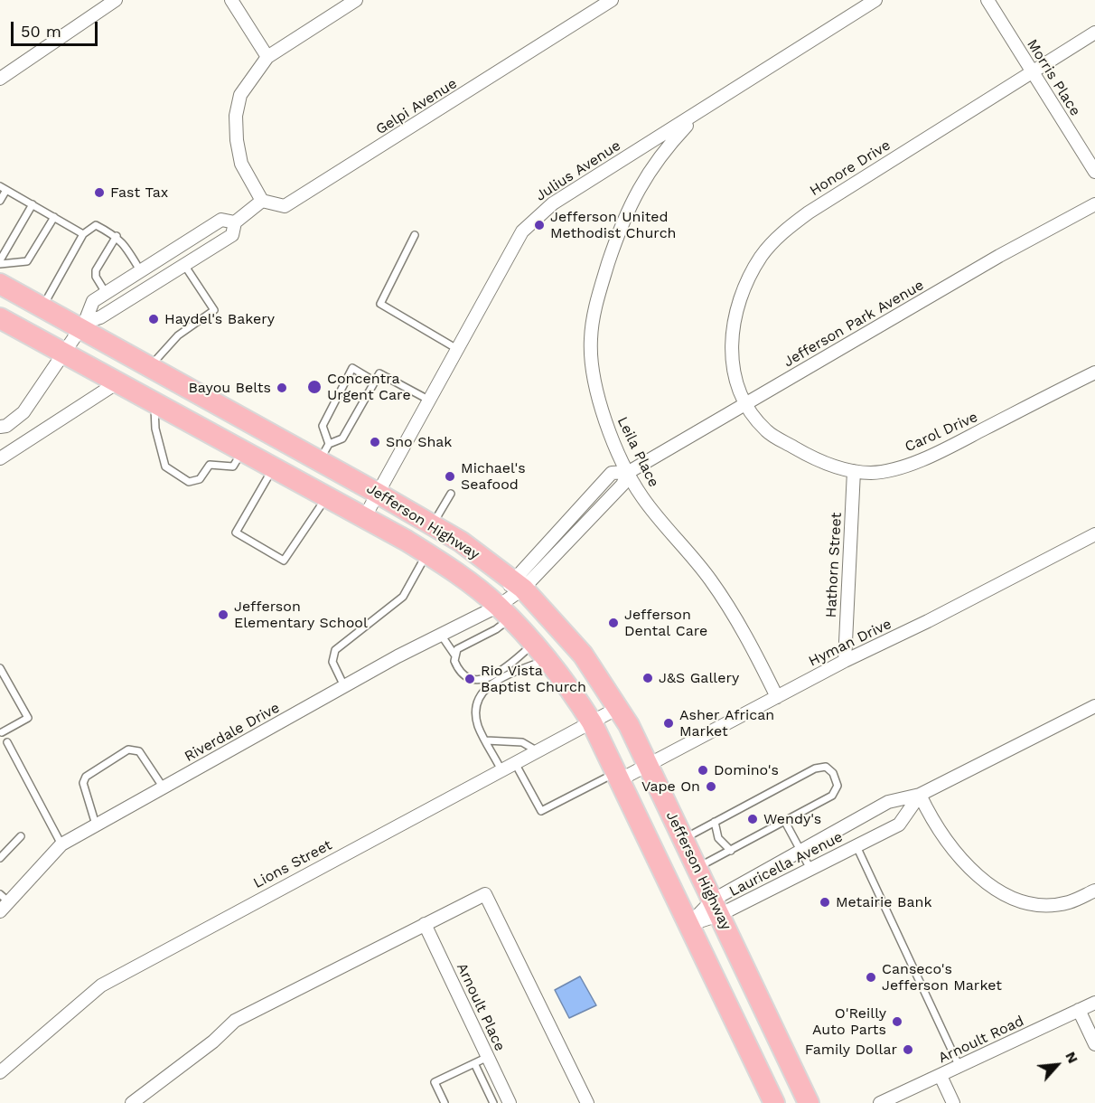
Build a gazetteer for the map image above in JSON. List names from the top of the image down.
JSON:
{
  "streets": {
    "main road": ["Jefferson Highway"],
    "street": [
      "Morris Place",
      "Gelpi Avenue",
      "Honore Drive",
      "Julius Avenue",
      "Jefferson Park Avenue",
      "Carol Drive",
      "Leila Place",
      "Hathorn Street",
      "Hyman Drive",
      "Riverdale Drive",
      "Lions Street",
      "Lauricella Avenue",
      "Arnoult Place",
      "Arnoult Road"
    ]
  },
  "crossings": [
    ["Morris Place", "Honore Drive"],
    ["Honore Drive", "Jefferson Park Avenue"],
    ["Honore Drive", "Carol Drive"],
    ["Julius Avenue", "Leila Place"],
    ["Julius Avenue", "Jefferson Highway"],
    ["Jefferson Park Avenue", "Carol Drive"],
    ["Jefferson Park Avenue", "Leila Place"],
    ["Jefferson Park Avenue", "Jefferson Highway"],
    ["Jefferson Park Avenue", "Riverdale Drive"],
    ["Carol Drive", "Hathorn Street"],
    ["Leila Place", "Hyman Drive"],
    ["Jefferson Highway", "Hyman Drive"],
    ["Jefferson Highway", "Riverdale Drive"],
    ["Jefferson Highway", "Lions Street"],
    ["Jefferson Highway", "Lauricella Avenue"],
    ["Hathorn Street", "Hyman Drive"]
  ],
  "places": [
    "Fast Tax",
    "Jefferson United Methodist Church",
    "Haydel's Bakery",
    "Concentra Urgent Care",
    "Bayou Belts",
    "Sno Shak",
    "Michael's Seafood",
    "Jefferson Elementary School",
    "Jefferson Dental Care",
    "J&S Gallery",
    "Rio Vista Baptist Church",
    "Asher African Market",
    "Domino's",
    "Vape On",
    "Wendy's",
    "Metairie Bank",
    "Canseco's Jefferson Market",
    "O'Reilly Auto Parts",
    "Family Dollar"
  ],
  "scale_bar": "50 m",
  "north": "top right"
}
